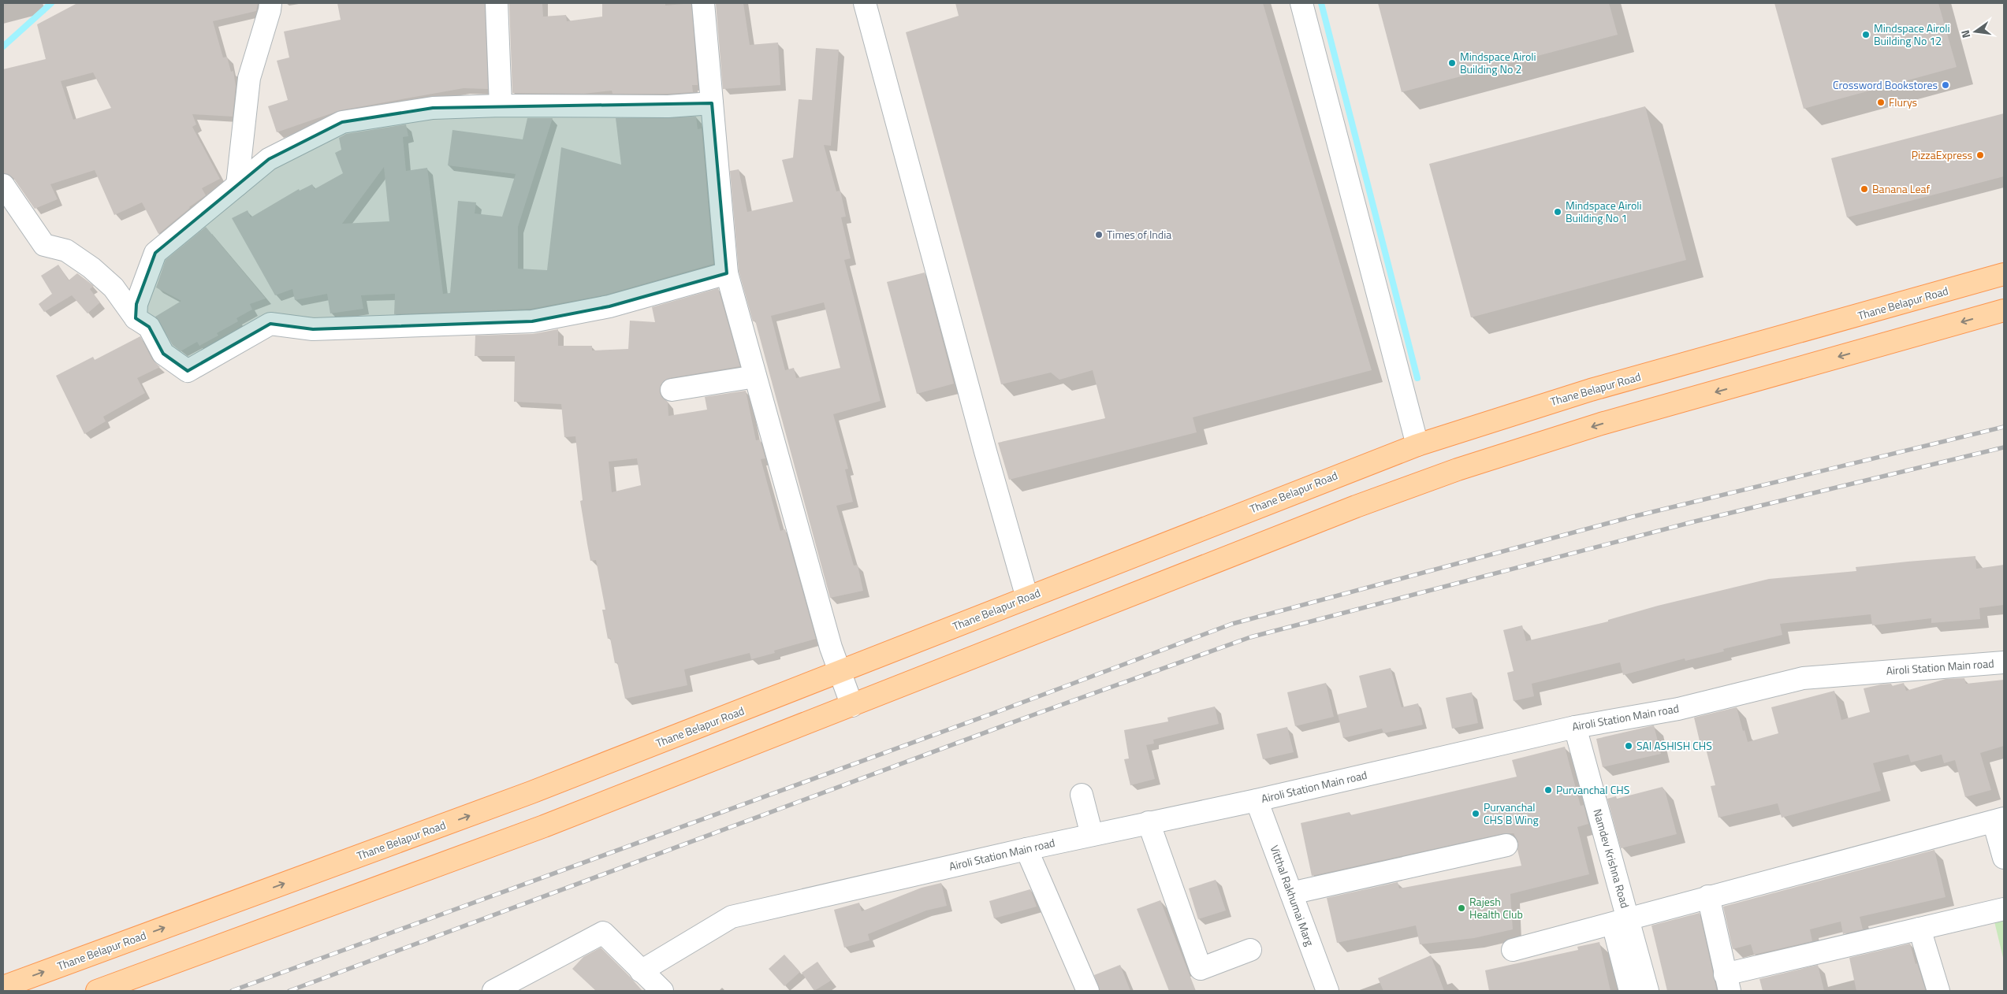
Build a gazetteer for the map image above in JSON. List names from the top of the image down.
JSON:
{
  "streets": {
    "main road": ["Thane Belapur Road"],
    "street": ["Airoli Station Main road", "Namdev Krishna Road", "Vitthal Rakhumai Marg"]
  },
  "crossings": [
    ["Airoli Station Main road", "Namdev Krishna Road"],
    ["Airoli Station Main road", "Vitthal Rakhumai Marg"]
  ],
  "places": [
    "Mindspace Airoli Building No 12",
    "Mindspace Airoli Building No 2",
    "Crossword Bookstores",
    "Flurys",
    "PizzaExpress",
    "Banana Leaf",
    "Mindspace Airoli Building No 1",
    "Times of India",
    "SAI ASHISH CHS",
    "Purvanchal CHS",
    "Purvanchal CHS B Wing",
    "Rajesh Health Club"
  ],
  "north": "left"
}
